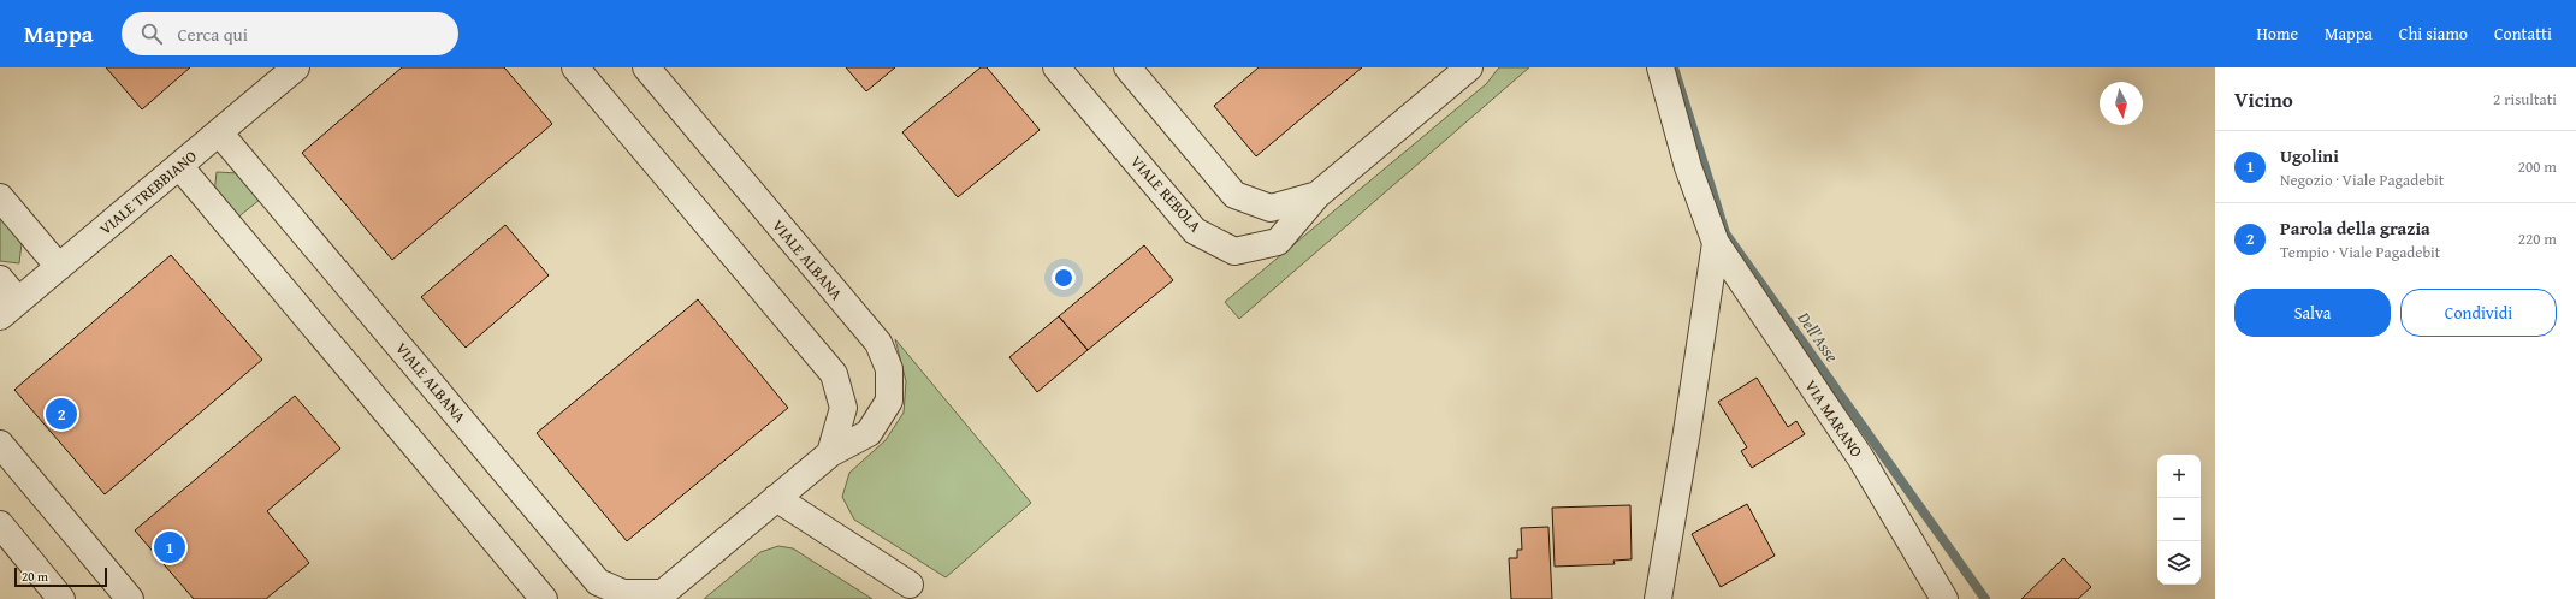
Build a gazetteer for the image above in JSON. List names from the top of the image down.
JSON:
{
  "streets": {
    "street": [
      "VIALE TREBBIANO",
      "VIALE REBOLA",
      "VIALE ALBANA",
      "VIA MARANO"
    ]
  },
  "crossings": [
    ["VIALE TREBBIANO", "VIALE ALBANA"]
  ],
  "water": ["Dell'Asse"],
  "scale_bar": "20 m",
  "north": "bottom",
  "page": {
    "header": "Mappa",
    "search": "Cerca qui",
    "nav": [
      "Home",
      "Mappa",
      "Chi siamo",
      "Contatti"
    ],
    "heading": ["Vicino", "2 risultati"],
    "list": [
      {
        "mark": "1",
        "name": "Ugolini",
        "note": "Negozio · Viale Pagadebit",
        "value": "200 m"
      },
      {
        "mark": "2",
        "name": "Parola della grazia",
        "note": "Tempio · Viale Pagadebit",
        "value": "220 m"
      }
    ],
    "buttons": ["Salva", "Condividi"],
    "pins": ["2", "1"],
    "map_buttons": ["+", "−"],
    "scale": "20 m"
  }
}
